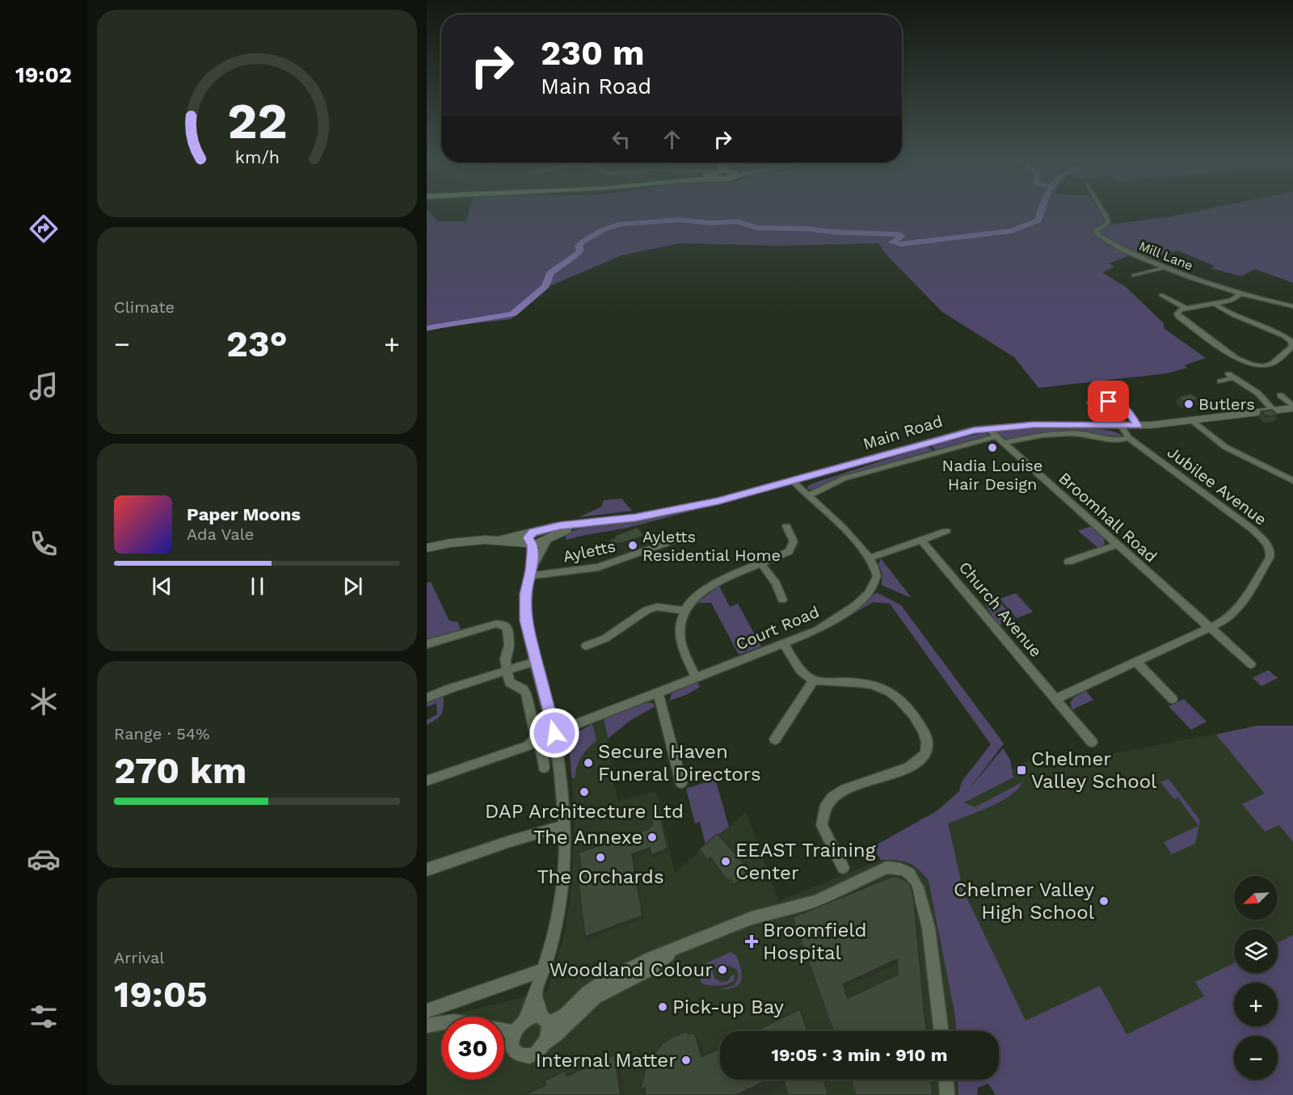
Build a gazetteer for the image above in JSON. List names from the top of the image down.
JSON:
{
  "streets": {
    "main road": ["Main Road"],
    "street": [
      "Mill Lane",
      "Jubilee Avenue",
      "Broomhall Road",
      "Ayletts",
      "Church Avenue",
      "Court Road"
    ]
  },
  "crossings": [
    ["Main Road", "Jubilee Avenue"],
    ["Main Road", "Broomhall Road"],
    ["Main Road", "Court Road"],
    ["Jubilee Avenue", "Broomhall Road"]
  ],
  "places": {
    "other": [
      "Butlers",
      "Nadia Louise Hair Design",
      "Ayletts Residential Home",
      "Secure Haven Funeral Directors",
      "DAP Architecture Ltd",
      "The Annexe",
      "The Orchards",
      "EEAST Training Center",
      "Chelmer Valley High School",
      "Woodland Colour",
      "Pick-up Bay",
      "Internal Matter"
    ],
    "transit": ["Chelmer Valley School"],
    "health": ["Broomfield Hospital"]
  },
  "north": "bottom left",
  "page": {
    "tabs": "19:02",
    "turn": ["230 m", "Main Road"],
    "tile": [
      "Climate",
      ["Range · 54%", "270 km"],
      ["Arrival", "19:05"]
    ],
    "heat": ["−", "23°", "+"],
    "song": ["Paper Moons", "Ada Vale"],
    "map_buttons": ["+", "−"],
    "limit": "30",
    "trip": "19:05 · 3 min · 910 m",
    "gauge": ["22", "km/h"]
  }
}
